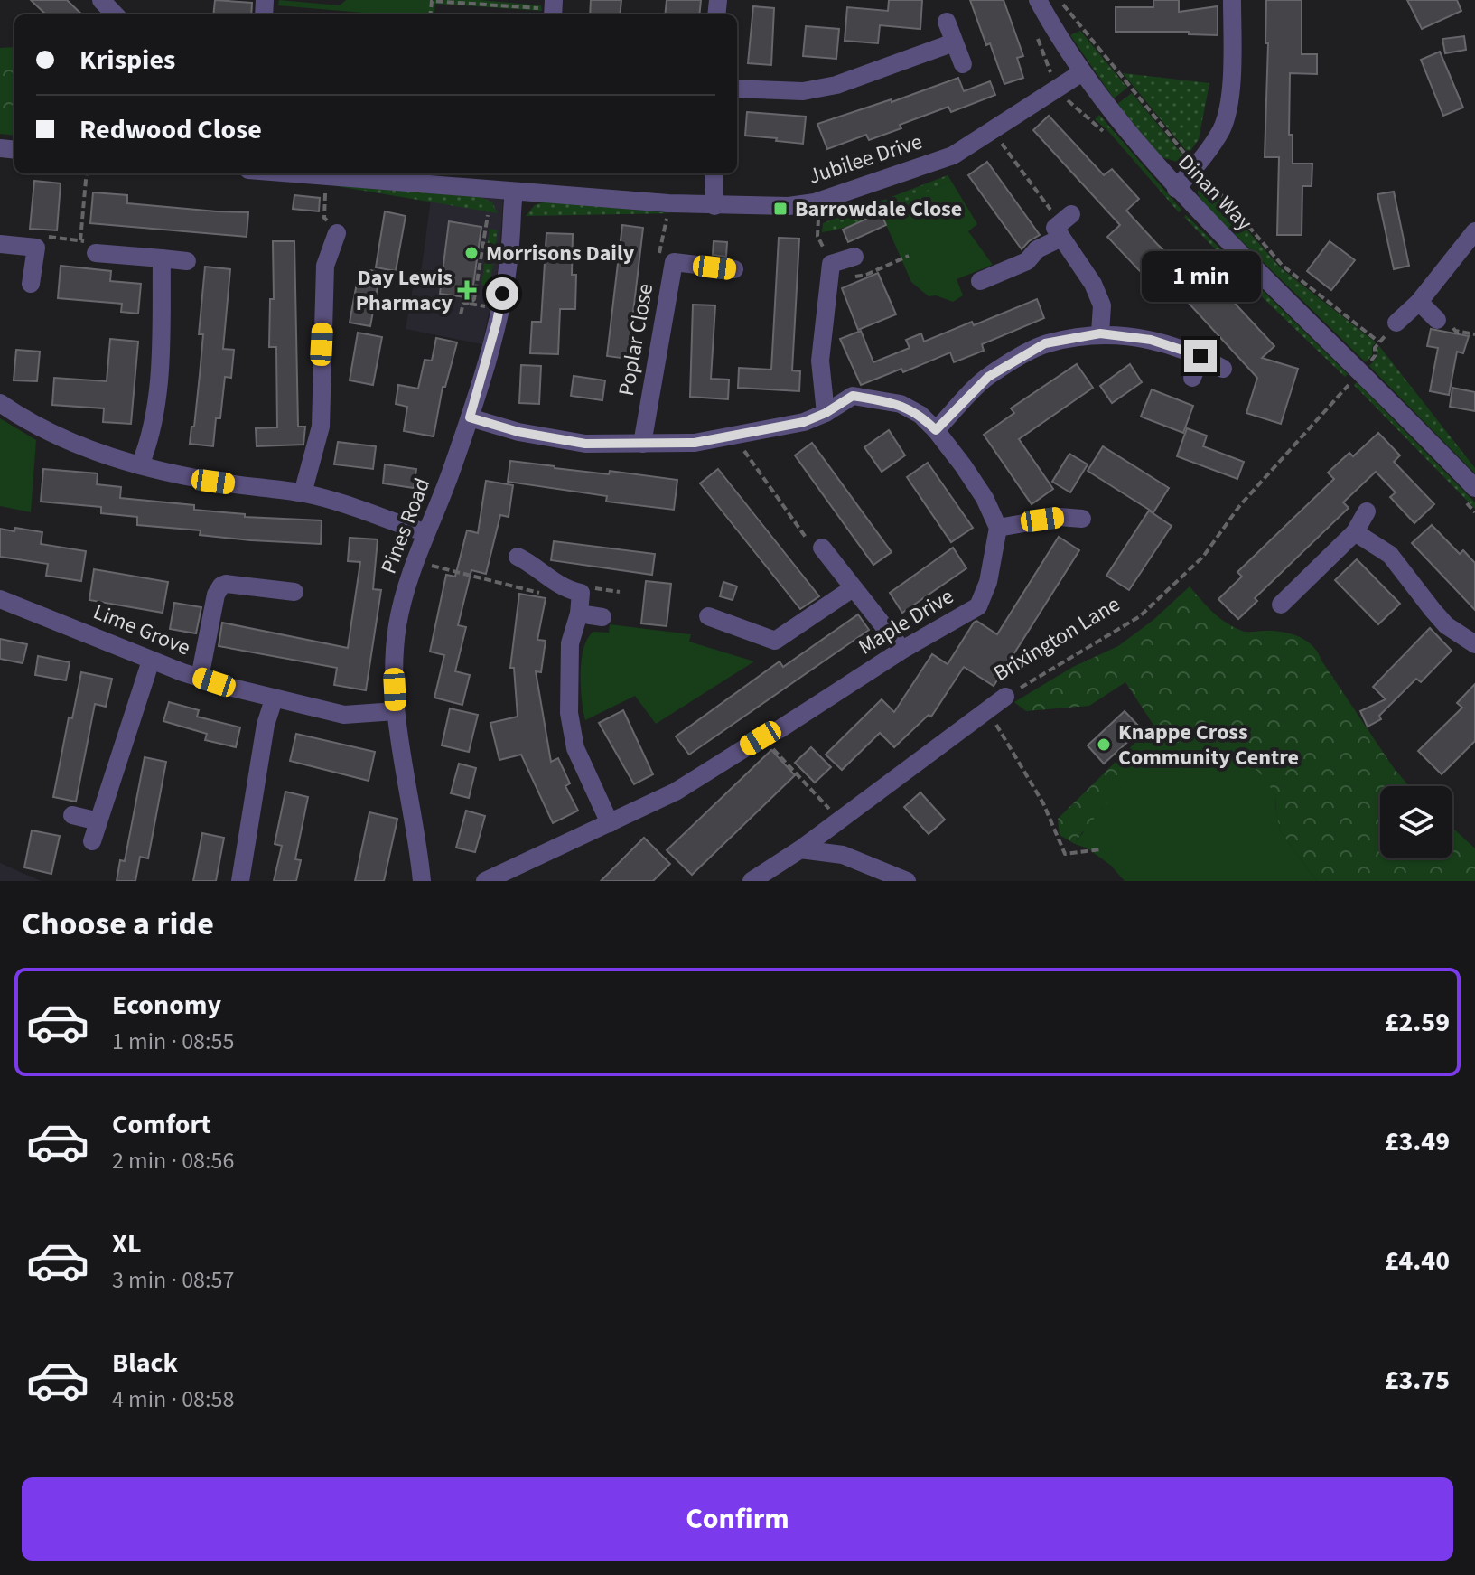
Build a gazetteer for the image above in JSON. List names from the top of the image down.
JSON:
{
  "streets": {
    "street": [
      "Jubilee Drive",
      "Dinan Way",
      "Poplar Close",
      "Pines Road",
      "Maple Drive",
      "Lime Grove",
      "Brixington Lane"
    ]
  },
  "crossings": [
    ["Jubilee Drive", "Dinan Way"],
    ["Jubilee Drive", "Pines Road"],
    ["Pines Road", "Lime Grove"]
  ],
  "places": {
    "transit": ["Barrowdale Close"],
    "other": ["Morrisons Daily", "Knappe Cross Community Centre"],
    "health": ["Day Lewis Pharmacy"]
  },
  "page": {
    "banner": ["Krispies", "Redwood Close"],
    "bubble": "1 min",
    "heading": "Choose a ride",
    "list": [
      {
        "name": "Economy",
        "note": "1 min · 08:55",
        "value": "£2.59"
      },
      {
        "name": "Comfort",
        "note": "2 min · 08:56",
        "value": "£3.49"
      },
      {
        "name": "XL",
        "note": "3 min · 08:57",
        "value": "£4.40"
      },
      {
        "name": "Black",
        "note": "4 min · 08:58",
        "value": "£3.75"
      }
    ],
    "buttons": "Confirm"
  }
}
